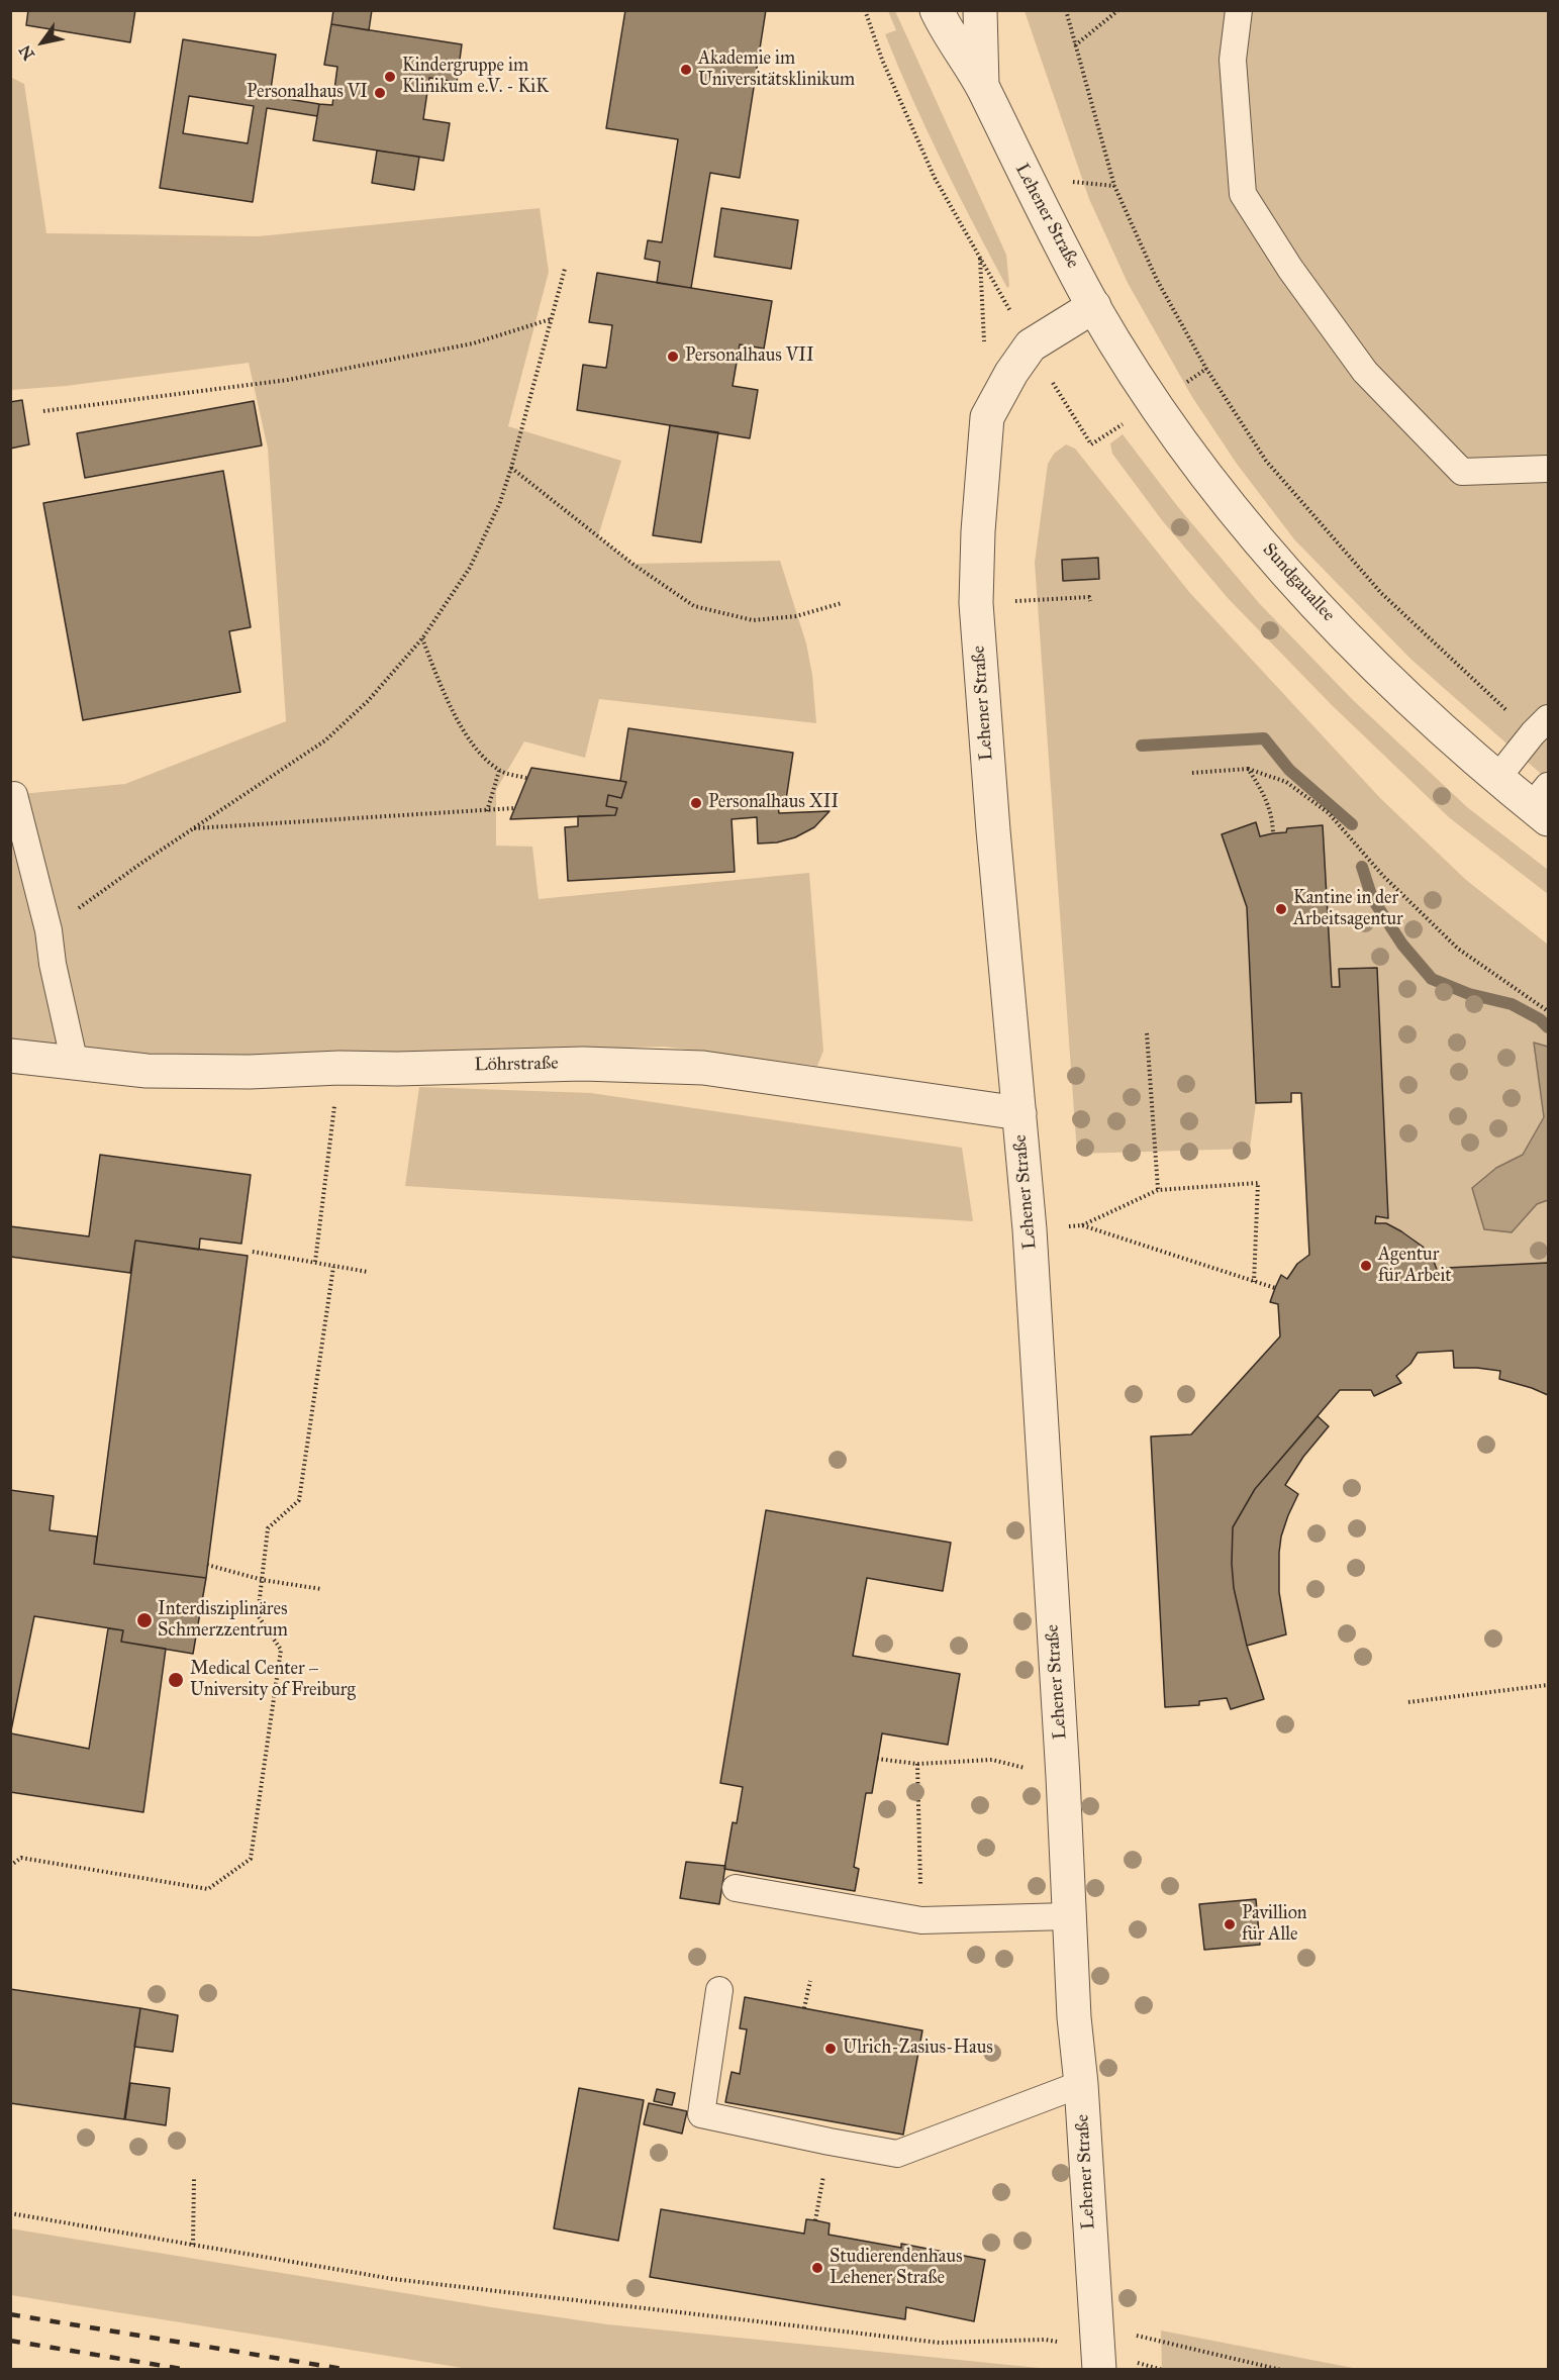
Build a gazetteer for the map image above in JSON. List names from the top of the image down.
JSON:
{
  "streets": {
    "street": ["Lehener Straße", "Sundgauallee", "Löhrstraße"]
  },
  "crossings": [
    ["Lehener Straße", "Sundgauallee"],
    ["Lehener Straße", "Löhrstraße"]
  ],
  "places": [
    "Akademie im Universitätsklinikum",
    "Kindergruppe im Klinikum e.V. - KiK",
    "Personalhaus VI",
    "Personalhaus VII",
    "Personalhaus XII",
    "Kantine in der Arbeitsagentur",
    "Agentur für Arbeit",
    "Interdisziplinäres Schmerzzentrum",
    "Medical Center – University of Freiburg",
    "Pavillion für Alle",
    "Ulrich-Zasius-Haus",
    "Studierendenhaus Lehener Straße"
  ],
  "north": "bottom left"
}
